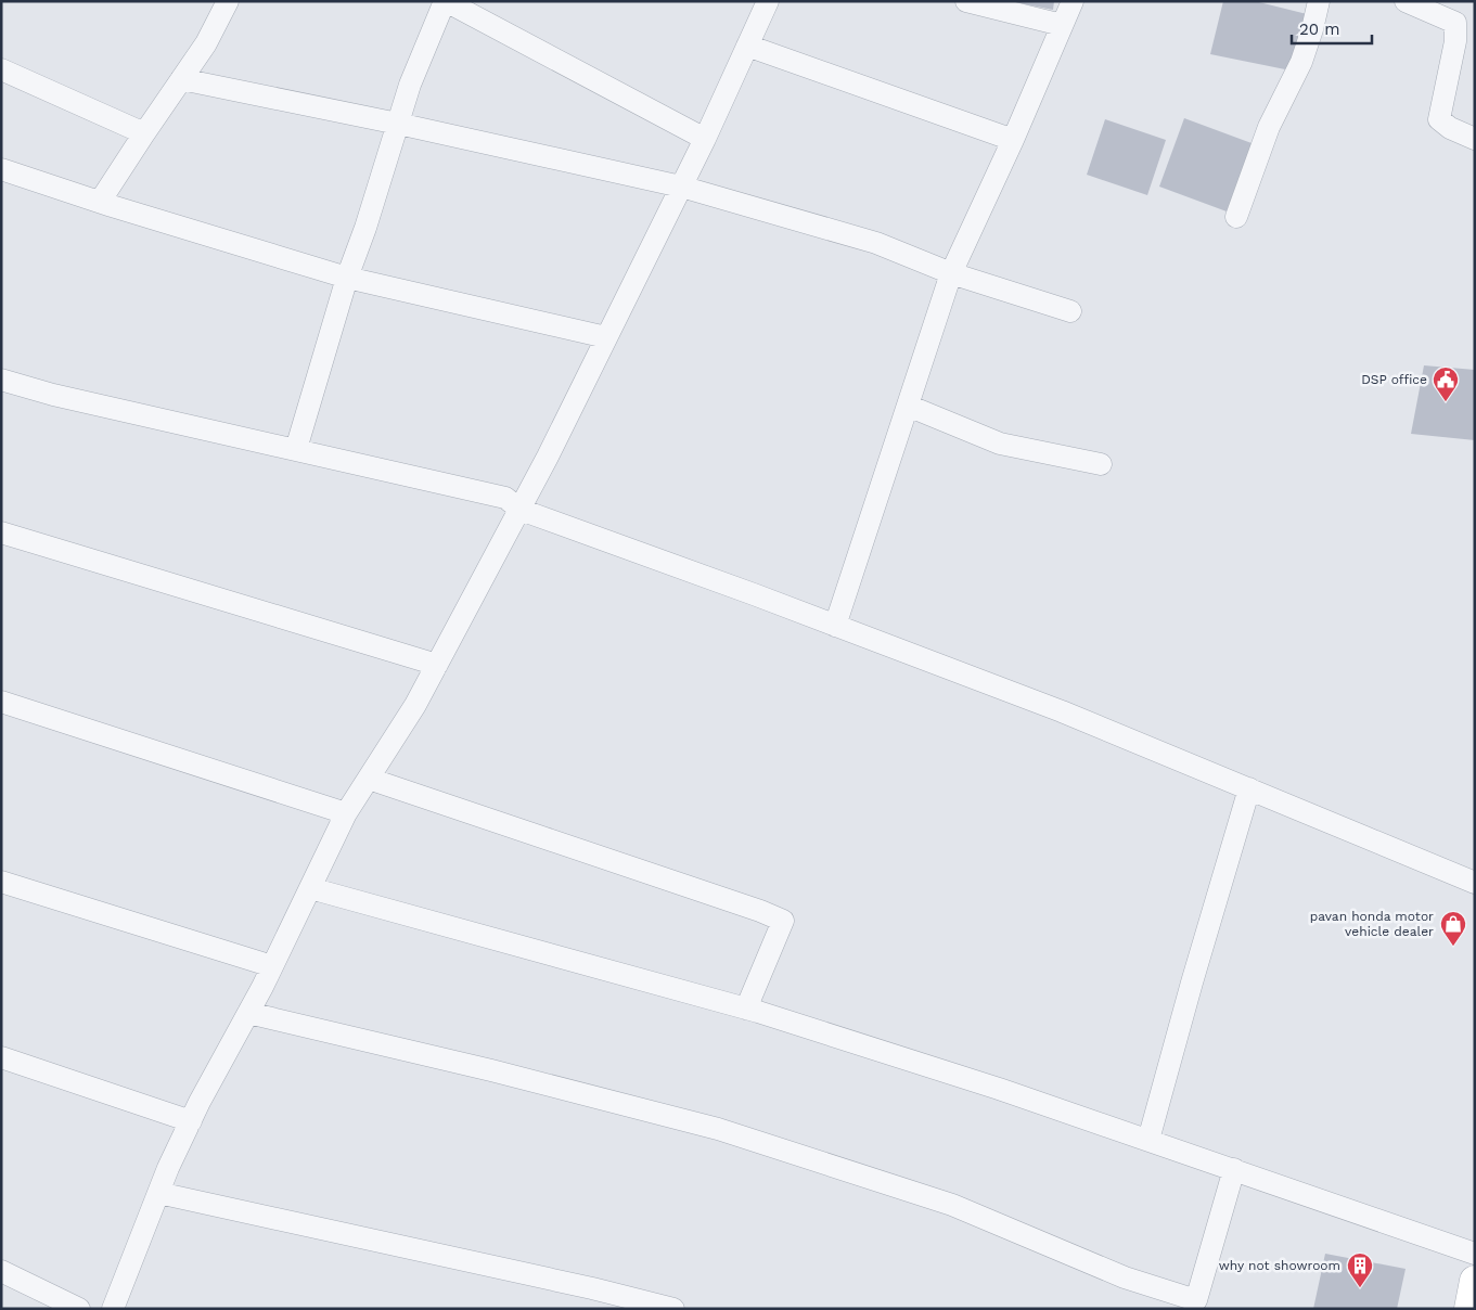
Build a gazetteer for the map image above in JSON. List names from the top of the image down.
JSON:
{
  "places": {
    "public building": ["DSP office"],
    "shop": ["pavan honda motor vehicle dealer"],
    "building": ["why not showroom"]
  },
  "scale_bar": "20 m"
}
